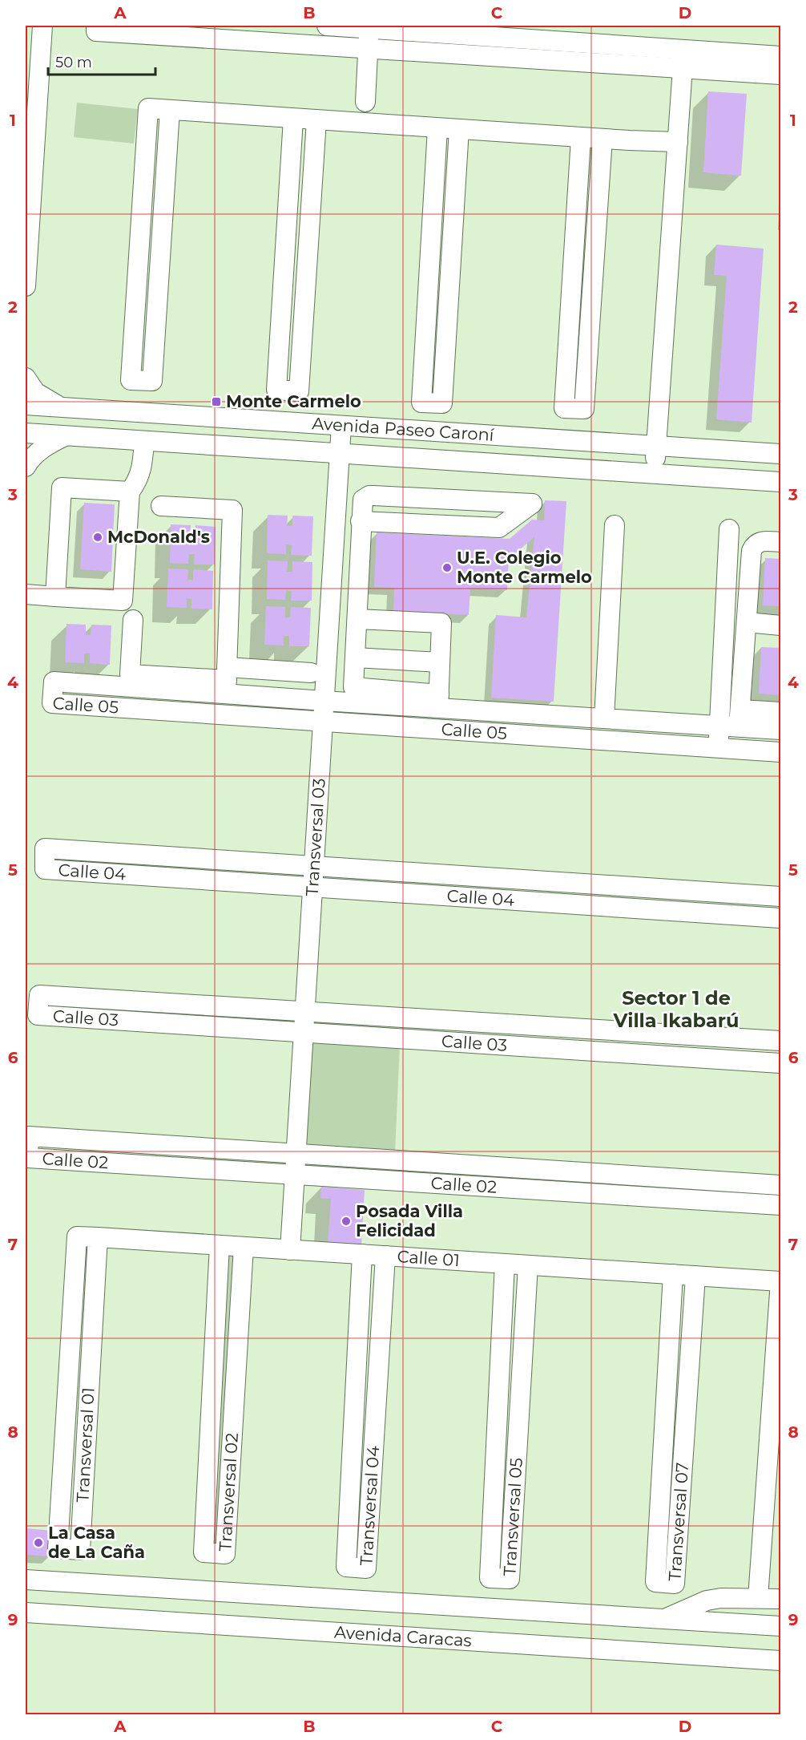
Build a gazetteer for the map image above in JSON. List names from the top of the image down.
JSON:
{
  "streets": {
    "street": [
      "Avenida Paseo Caroní",
      "Calle 05",
      "Transversal 03",
      "Calle 04",
      "Calle 03",
      "Calle 02",
      "Calle 01",
      "Transversal 01",
      "Transversal 02",
      "Transversal 04",
      "Transversal 05",
      "Transversal 07",
      "Avenida Caracas"
    ]
  },
  "crossings": [
    ["Avenida Paseo Caroní", "Transversal 03"],
    ["Calle 05", "Transversal 03"],
    ["Transversal 03", "Calle 04"],
    ["Transversal 03", "Calle 03"],
    ["Transversal 03", "Calle 02"],
    ["Transversal 03", "Calle 01"],
    ["Calle 01", "Transversal 01"],
    ["Calle 01", "Transversal 02"],
    ["Calle 01", "Transversal 04"],
    ["Calle 01", "Transversal 05"],
    ["Calle 01", "Transversal 07"]
  ],
  "districts": ["Sector 1 de Villa Ikabarú"],
  "places": {
    "transit": ["Monte Carmelo"],
    "other": [
      "McDonald's",
      "U.E. Colegio Monte Carmelo",
      "Posada Villa Felicidad",
      "La Casa de La Caña"
    ]
  },
  "scale_bar": "50 m",
  "grid": {
    "columns": [
      "A",
      "B",
      "C",
      "D"
    ],
    "rows": [
      "1",
      "2",
      "3",
      "4",
      "5",
      "6",
      "7",
      "8",
      "9"
    ]
  }
}
